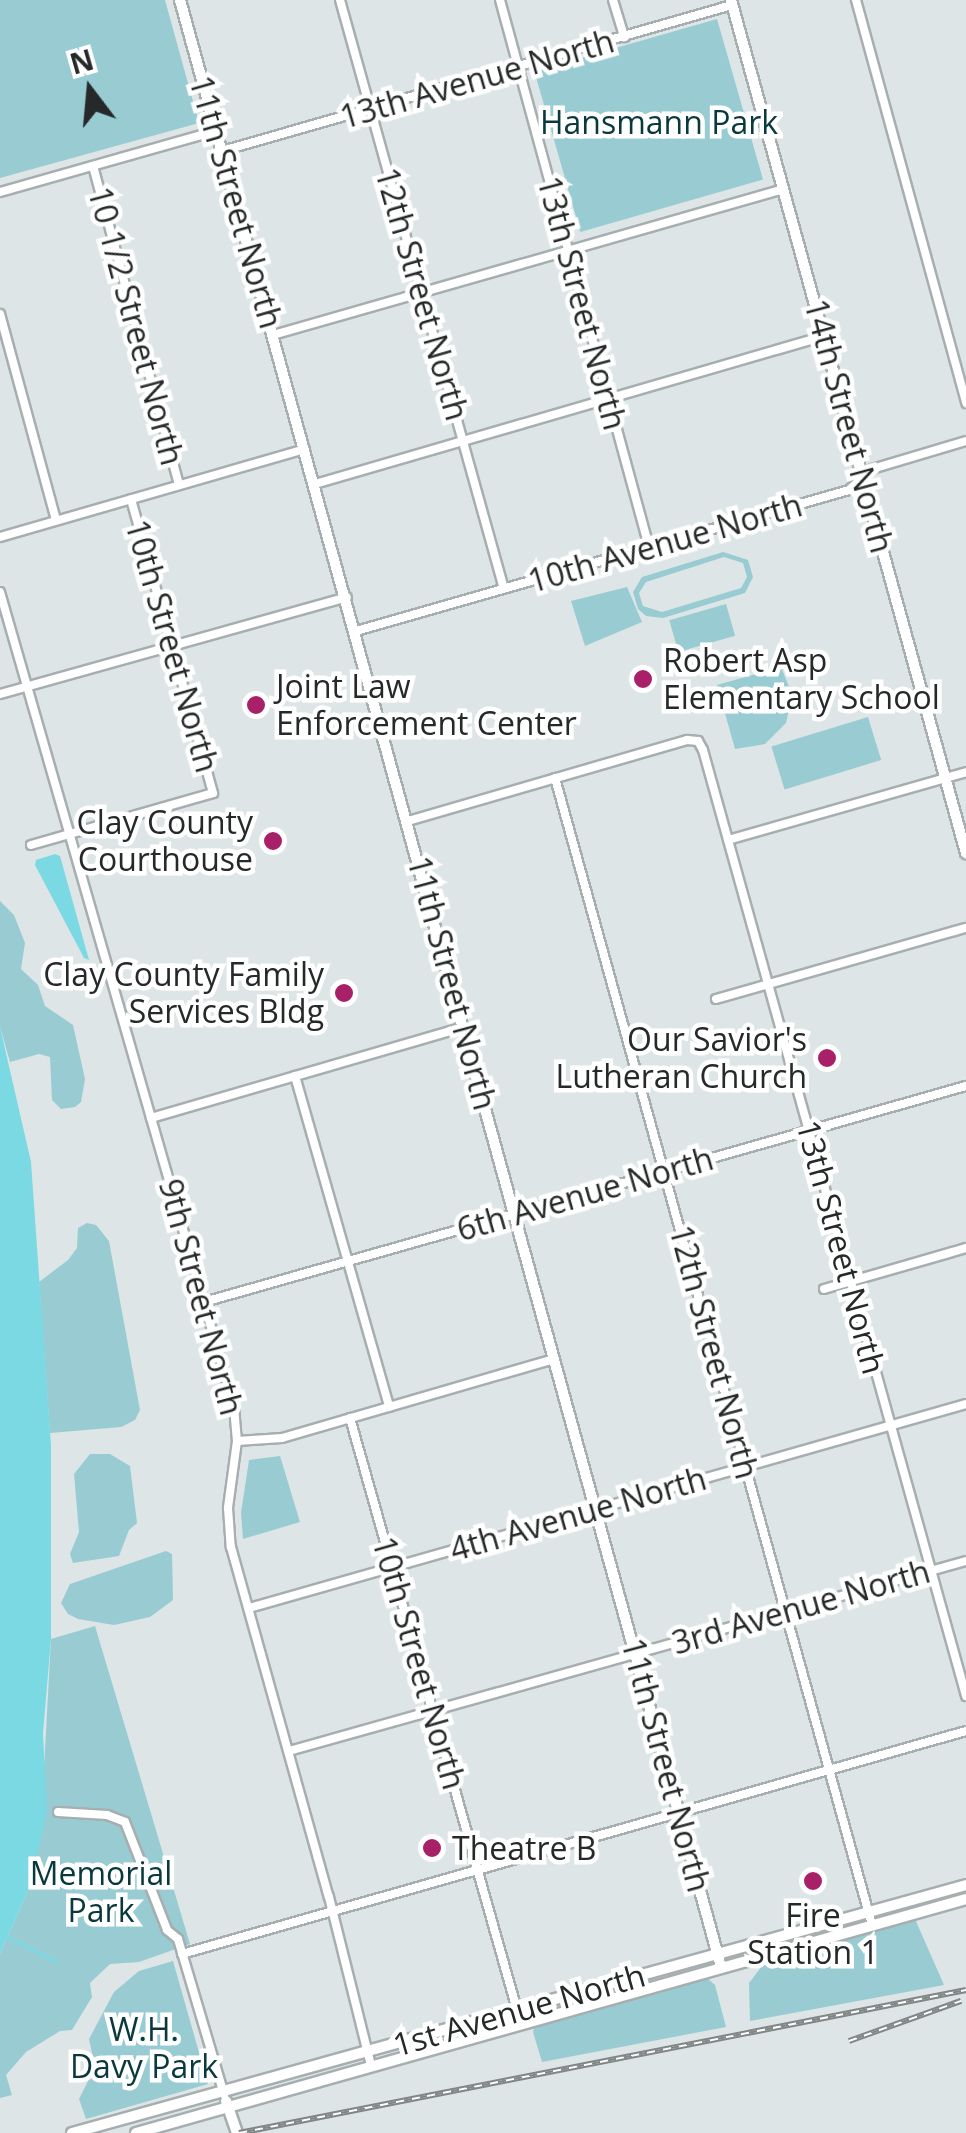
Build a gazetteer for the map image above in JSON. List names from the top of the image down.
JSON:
{
  "streets": {
    "street": [
      "13th Avenue North",
      "11th Street North",
      "12th Street North",
      "13th Street North",
      "10 1/2 Street North",
      "14th Street North",
      "10th Avenue North",
      "10th Street North",
      "6th Avenue North",
      "9th Street North",
      "4th Avenue North",
      "3rd Avenue North",
      "1st Avenue North"
    ]
  },
  "crossings": [
    ["13th Avenue North", "11th Street North"],
    ["13th Avenue North", "12th Street North"],
    ["13th Avenue North", "13th Street North"],
    ["13th Avenue North", "14th Street North"],
    ["11th Street North", "10th Avenue North"],
    ["11th Street North", "6th Avenue North"],
    ["11th Street North", "4th Avenue North"],
    ["11th Street North", "3rd Avenue North"],
    ["11th Street North", "1st Avenue North"],
    ["12th Street North", "13th Street North"],
    ["12th Street North", "10th Avenue North"],
    ["12th Street North", "6th Avenue North"],
    ["12th Street North", "4th Avenue North"],
    ["12th Street North", "3rd Avenue North"],
    ["12th Street North", "1st Avenue North"],
    ["13th Street North", "10th Avenue North"],
    ["13th Street North", "6th Avenue North"],
    ["13th Street North", "4th Avenue North"],
    ["13th Street North", "3rd Avenue North"],
    ["14th Street North", "10th Avenue North"],
    ["10th Street North", "9th Street North"],
    ["10th Street North", "4th Avenue North"],
    ["10th Street North", "3rd Avenue North"],
    ["10th Street North", "1st Avenue North"],
    ["6th Avenue North", "9th Street North"],
    ["9th Street North", "4th Avenue North"],
    ["9th Street North", "3rd Avenue North"],
    ["9th Street North", "1st Avenue North"]
  ],
  "parks": ["Hansmann Park", "Memorial Park", "W.H. Davy Park"],
  "places": [
    "Robert Asp Elementary School",
    "Joint Law Enforcement Center",
    "Clay County Courthouse",
    "Clay County Family Services Bldg",
    "Our Savior's Lutheran Church",
    "Theatre B",
    "Fire Station 1"
  ],
  "north": "top"
}
